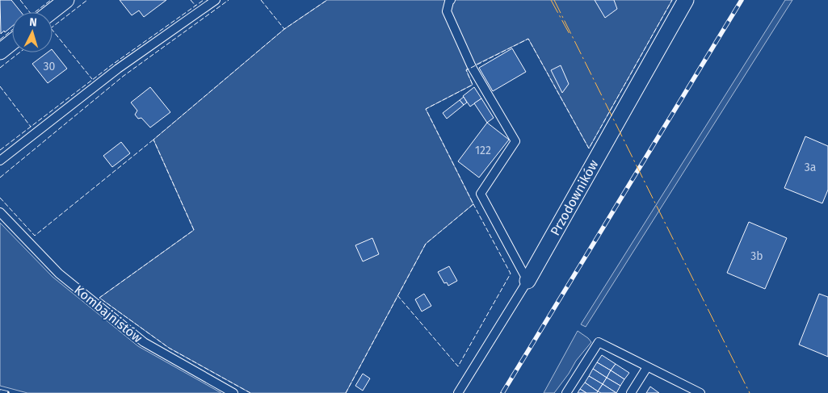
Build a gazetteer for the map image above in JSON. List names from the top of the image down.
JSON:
{
  "streets": {
    "street": ["Przodowników"],
    "lane": ["Kombajnistów"]
  },
  "house_numbers": [
    "30",
    "122",
    "3a",
    "3b"
  ],
  "north": "top"
}
